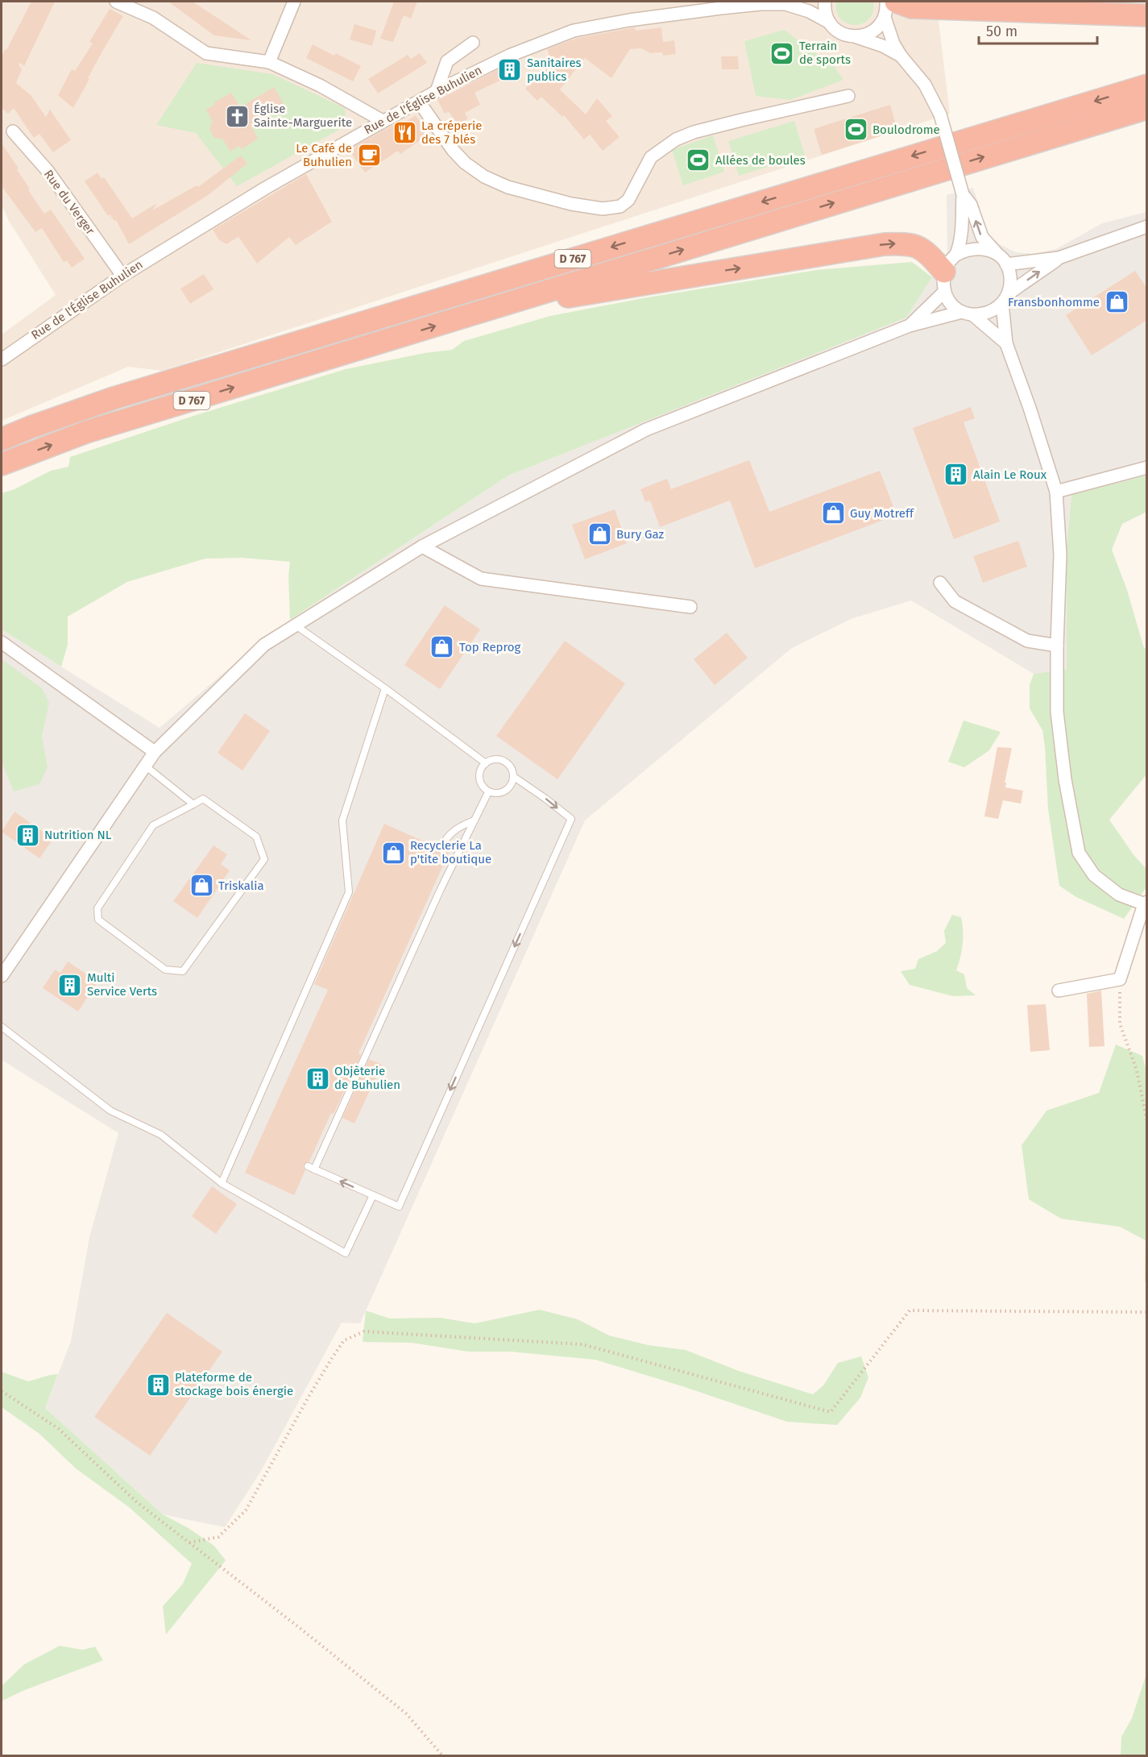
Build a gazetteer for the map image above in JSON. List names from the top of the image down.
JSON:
{
  "streets": {
    "highway": ["D 767"],
    "street": ["Rue de l'Église Buhulien", "Rue du Verger"]
  },
  "crossings": [
    ["Rue de l'Église Buhulien", "Rue du Verger"]
  ],
  "places": {
    "sports": ["Terrain de sports", "Boulodrome", "Allées de boules"],
    "building": [
      "Sanitaires publics",
      "Alain Le Roux",
      "Nutrition NL",
      "Multi Service Verts",
      "Objèterie de Buhulien",
      "Plateforme de stockage bois énergie"
    ],
    "church": ["Église Sainte-Marguerite"],
    "restaurant": ["La créperie des 7 blés"],
    "cafe": ["Le Café de Buhulien"],
    "shop": [
      "Fransbonhomme",
      "Guy Motreff",
      "Bury Gaz",
      "Top Reprog",
      "Recyclerie La p'tite boutique",
      "Triskalia"
    ]
  },
  "scale_bar": "50 m"
}
